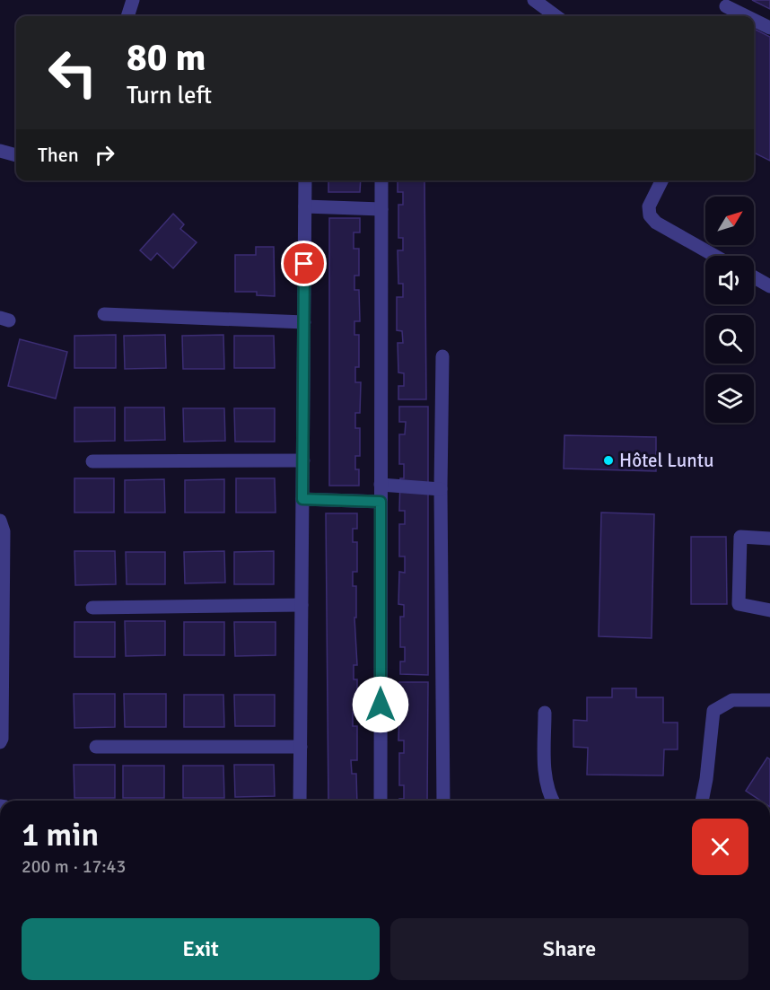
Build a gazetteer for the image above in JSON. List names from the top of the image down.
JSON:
{
  "places": ["Hôtel Luntu"],
  "north": "top right",
  "page": {
    "turn": ["80 m", "Turn left"],
    "then": "Then",
    "heading": ["1 min", "200 m · 17:43"],
    "buttons": ["Exit", "Share"]
  }
}
